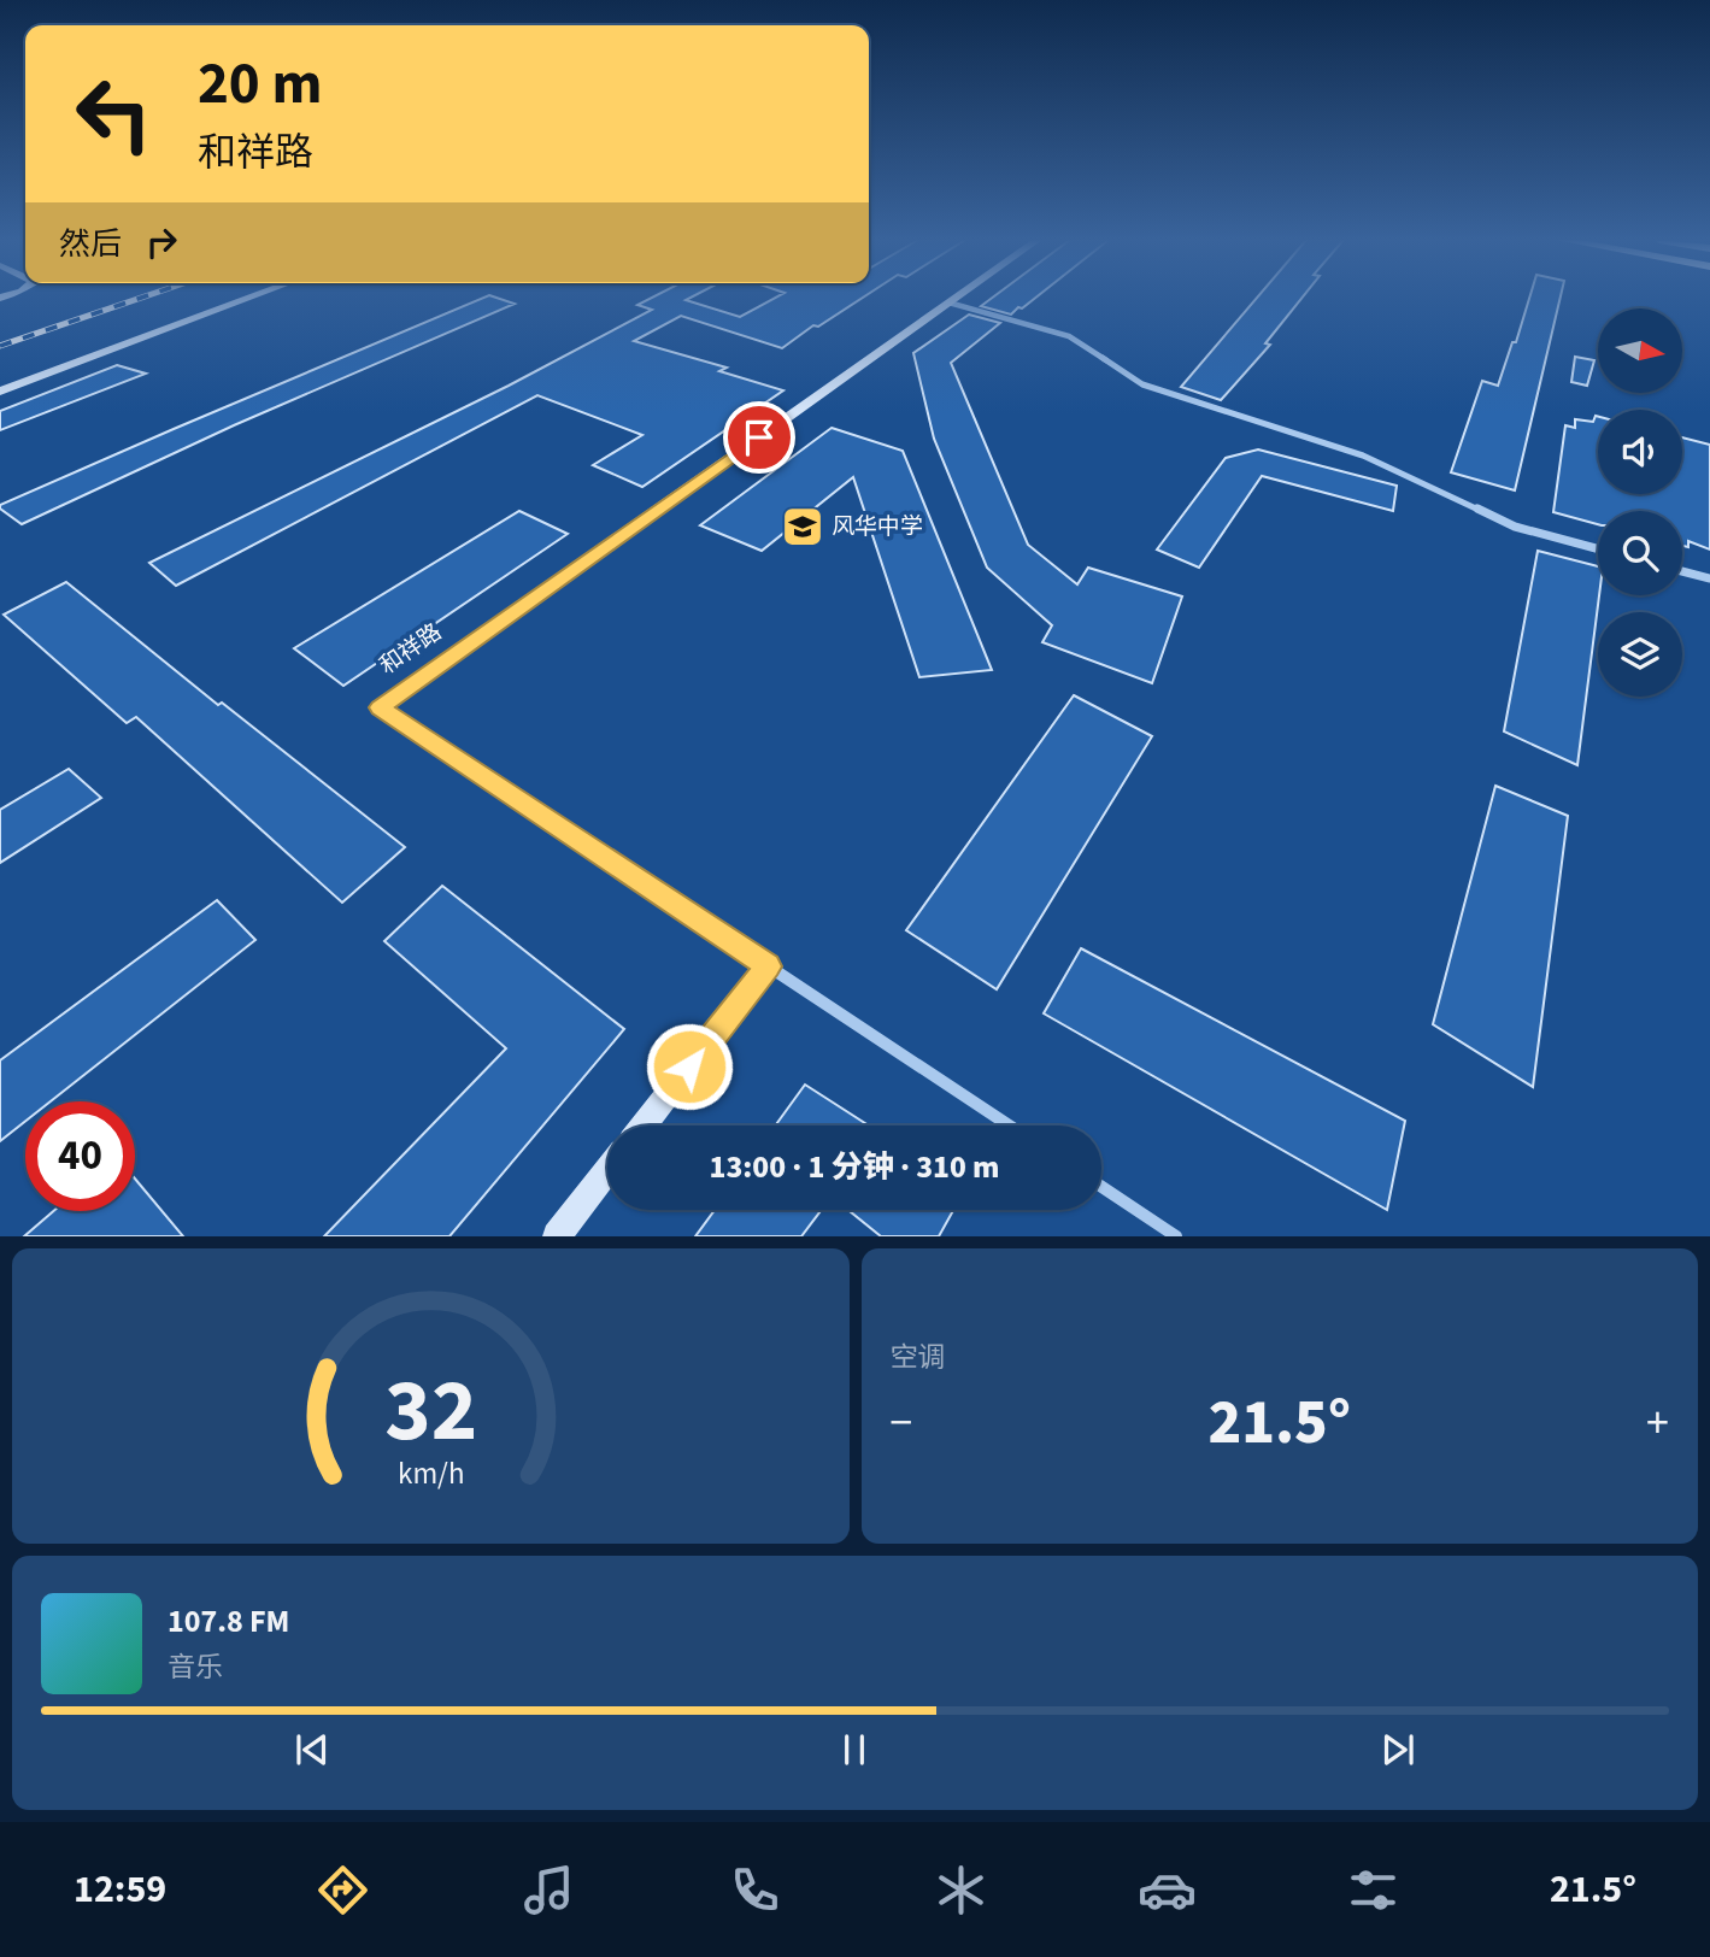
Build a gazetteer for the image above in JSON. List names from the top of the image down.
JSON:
{
  "streets": {
    "street": ["和祥路"]
  },
  "places": {
    "school or university": ["风华中学"]
  },
  "north": "right",
  "page": {
    "turn": ["20 m", "和祥路"],
    "then": "然后",
    "limit": "40",
    "trip": "13:00 · 1 分钟 · 310 m",
    "tile": "空调",
    "heat": ["−", "21.5°", "+"],
    "song": ["107.8 FM", "音乐"],
    "tabs": ["12:59", "21.5°"],
    "gauge": ["32", "km/h"]
  }
}
